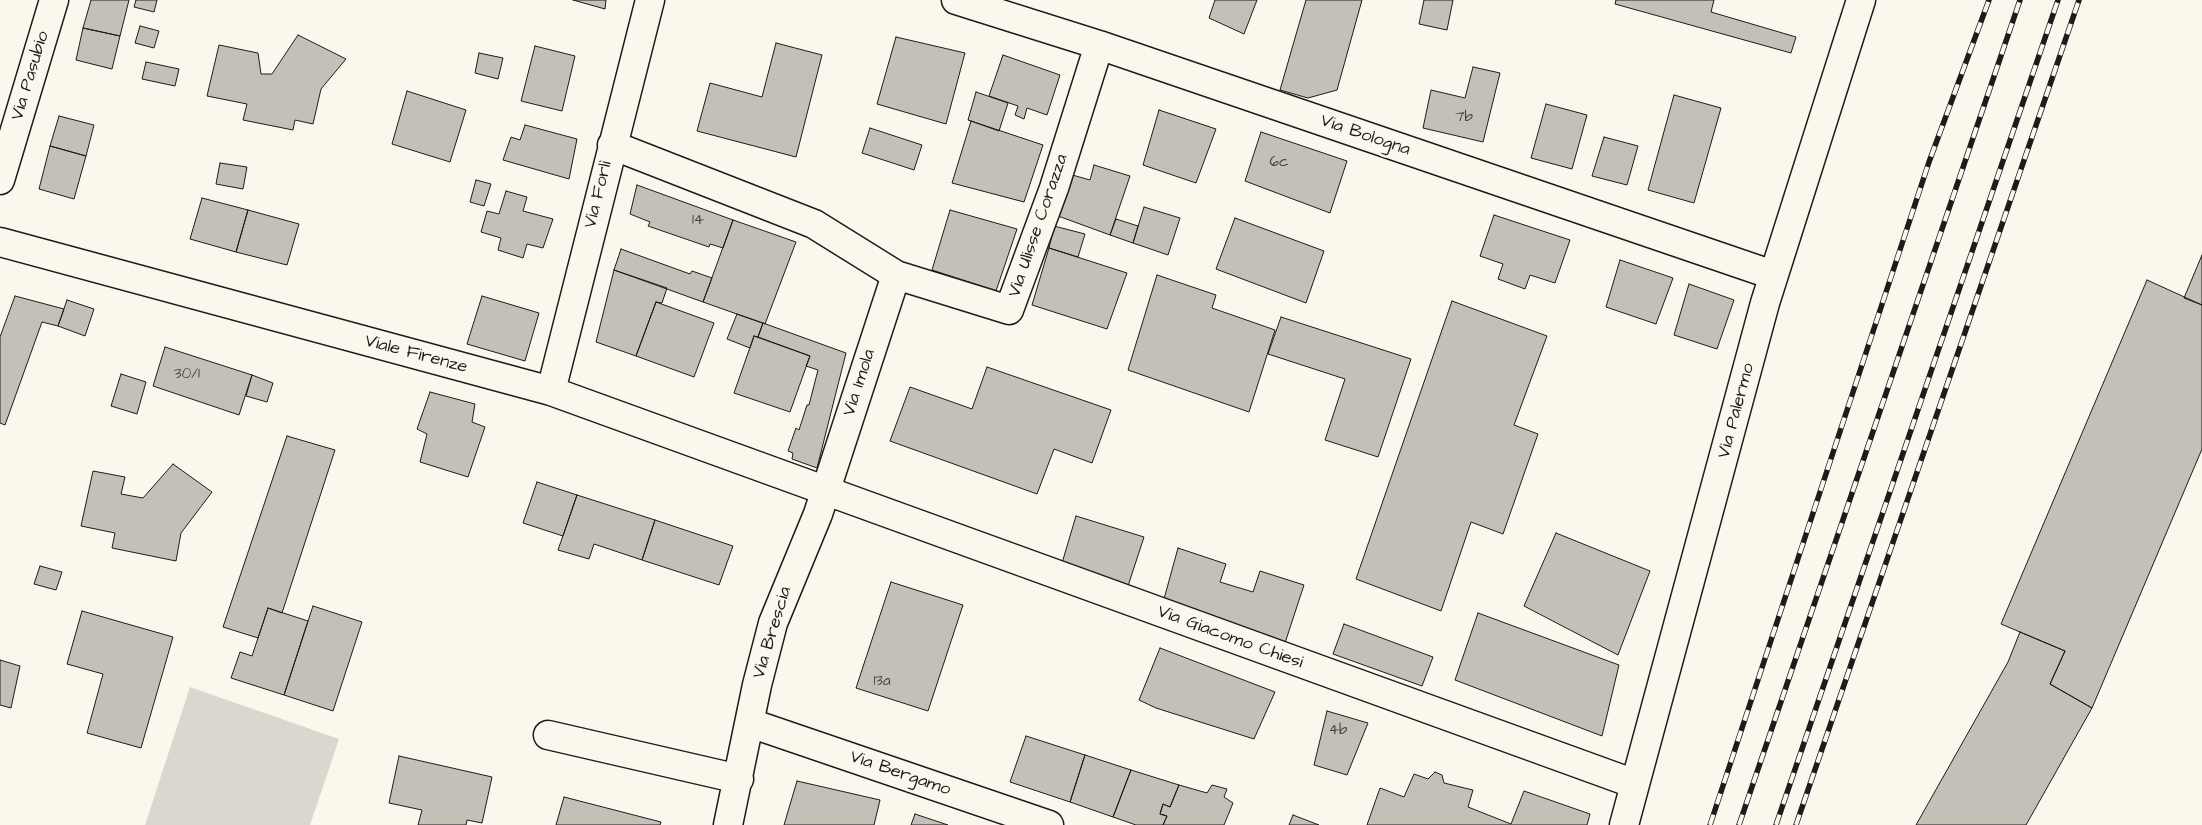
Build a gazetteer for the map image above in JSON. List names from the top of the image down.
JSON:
{
  "streets": {
    "street": [
      "Via Pasubio",
      "Via Bologna",
      "Via Forlì",
      "Via Ulisse Corazza",
      "Viale Firenze",
      "Via Imola",
      "Via Palermo",
      "Via Brescia",
      "Via Giacomo Chiesi",
      "Via Bergamo"
    ]
  },
  "crossings": [
    ["Via Bologna", "Via Ulisse Corazza"],
    ["Via Bologna", "Via Palermo"],
    ["Via Forlì", "Via Ulisse Corazza"],
    ["Via Forlì", "Viale Firenze"],
    ["Via Ulisse Corazza", "Via Imola"],
    ["Viale Firenze", "Via Imola"],
    ["Viale Firenze", "Via Brescia"],
    ["Viale Firenze", "Via Giacomo Chiesi"],
    ["Via Imola", "Via Brescia"],
    ["Via Imola", "Via Giacomo Chiesi"],
    ["Via Palermo", "Via Giacomo Chiesi"],
    ["Via Brescia", "Via Giacomo Chiesi"],
    ["Via Brescia", "Via Bergamo"]
  ],
  "house_numbers": [
    "7b",
    "6c",
    "14",
    "30/1",
    "13a",
    "4b"
  ]
}
